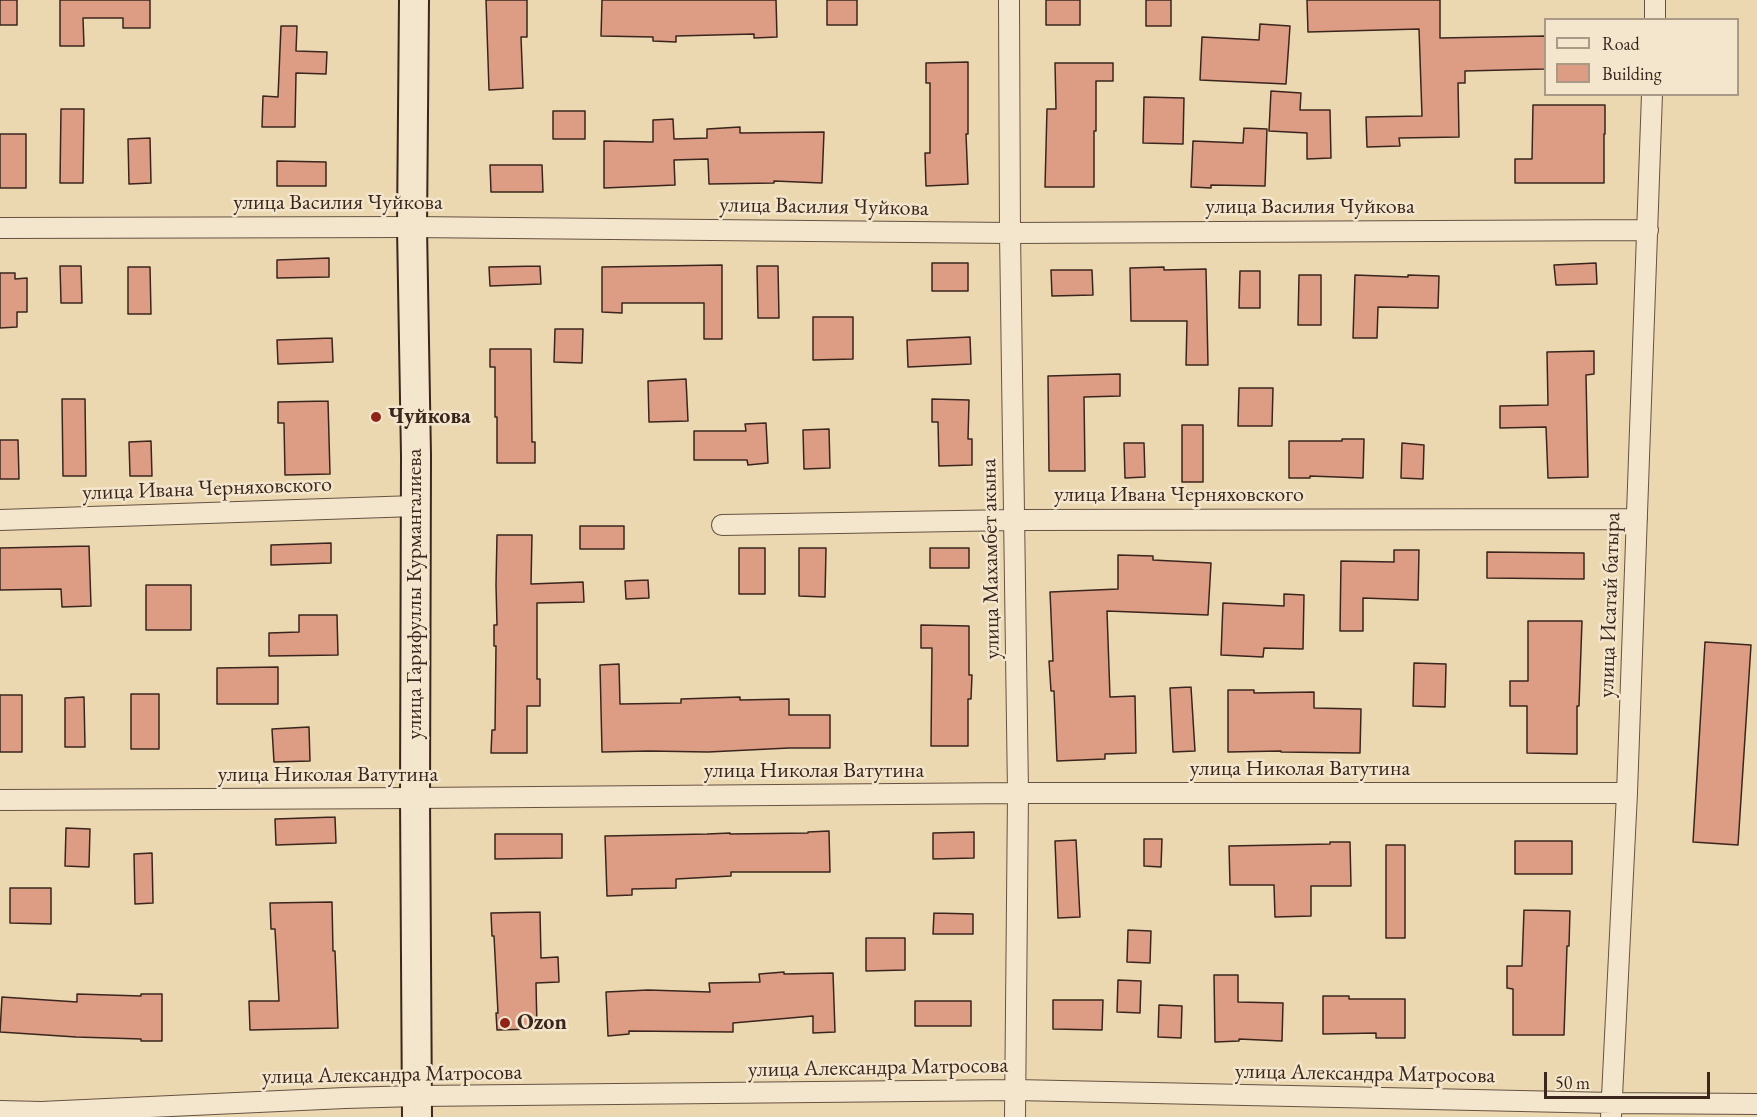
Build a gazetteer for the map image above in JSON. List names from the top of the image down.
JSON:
{
  "streets": {
    "street": [
      "улица Василия Чуйкова",
      "улица Ивана Черняховского",
      "улица Махамбет акына",
      "улица Гарифуллы Курмангалиева",
      "улица Исатай батыра",
      "улица Николая Ватутина",
      "улица Александра Матросова"
    ]
  },
  "crossings": [
    ["улица Василия Чуйкова", "улица Махамбет акына"],
    ["улица Василия Чуйкова", "улица Гарифуллы Курмангалиева"],
    ["улица Василия Чуйкова", "улица Исатай батыра"],
    ["улица Ивана Черняховского", "улица Махамбет акына"],
    ["улица Ивана Черняховского", "улица Гарифуллы Курмангалиева"],
    ["улица Ивана Черняховского", "улица Исатай батыра"],
    ["улица Махамбет акына", "улица Николая Ватутина"],
    ["улица Махамбет акына", "улица Александра Матросова"],
    ["улица Гарифуллы Курмангалиева", "улица Николая Ватутина"],
    ["улица Гарифуллы Курмангалиева", "улица Александра Матросова"],
    ["улица Исатай батыра", "улица Николая Ватутина"],
    ["улица Исатай батыра", "улица Александра Матросова"]
  ],
  "places": ["Чуйкова", "Ozon"],
  "legend": ["Road", "Building"],
  "scale_bar": "50 m"
}
